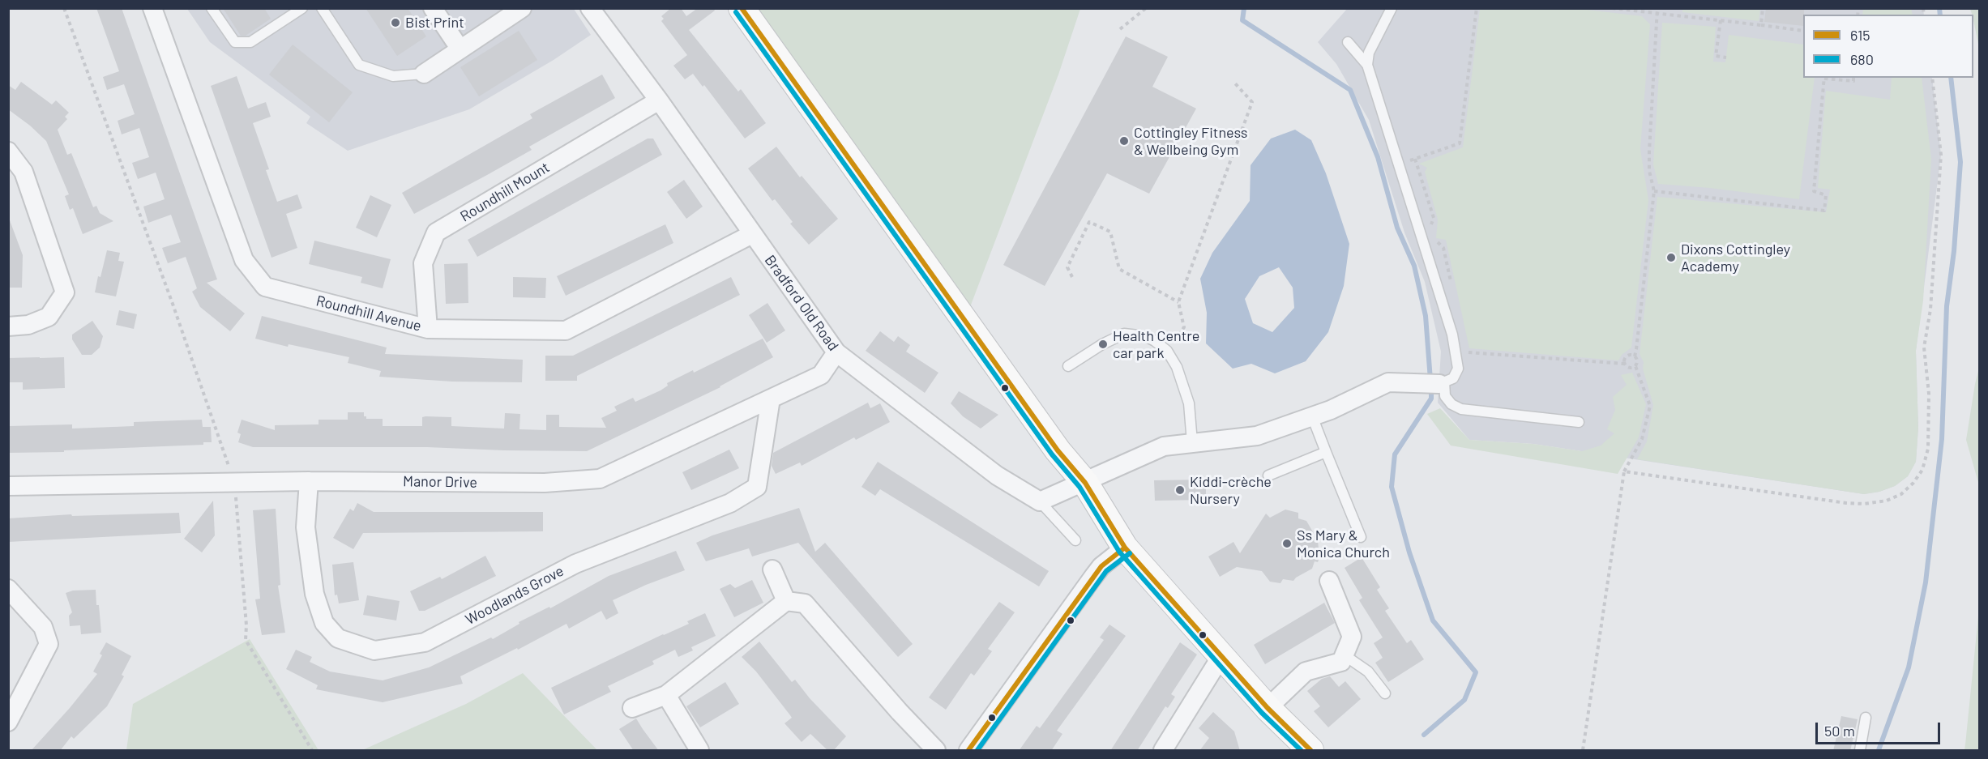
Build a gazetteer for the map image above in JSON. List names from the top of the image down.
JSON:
{
  "streets": {
    "street": [
      "Roundhill Mount",
      "Bradford Old Road",
      "Roundhill Avenue",
      "Manor Drive",
      "Woodlands Grove"
    ]
  },
  "crossings": [
    ["Roundhill Mount", "Bradford Old Road"],
    ["Roundhill Mount", "Roundhill Avenue"],
    ["Bradford Old Road", "Roundhill Avenue"],
    ["Bradford Old Road", "Manor Drive"],
    ["Manor Drive", "Woodlands Grove"]
  ],
  "places": [
    "Bist Print",
    "Cottingley Fitness & Wellbeing Gym",
    "Dixons Cottingley Academy",
    "Health Centre car park",
    "Kiddi-crèche Nursery",
    "Ss Mary & Monica Church"
  ],
  "lines": ["transit line 615", "transit line 680"],
  "legend": ["615", "680"],
  "scale_bar": "50 m"
}
